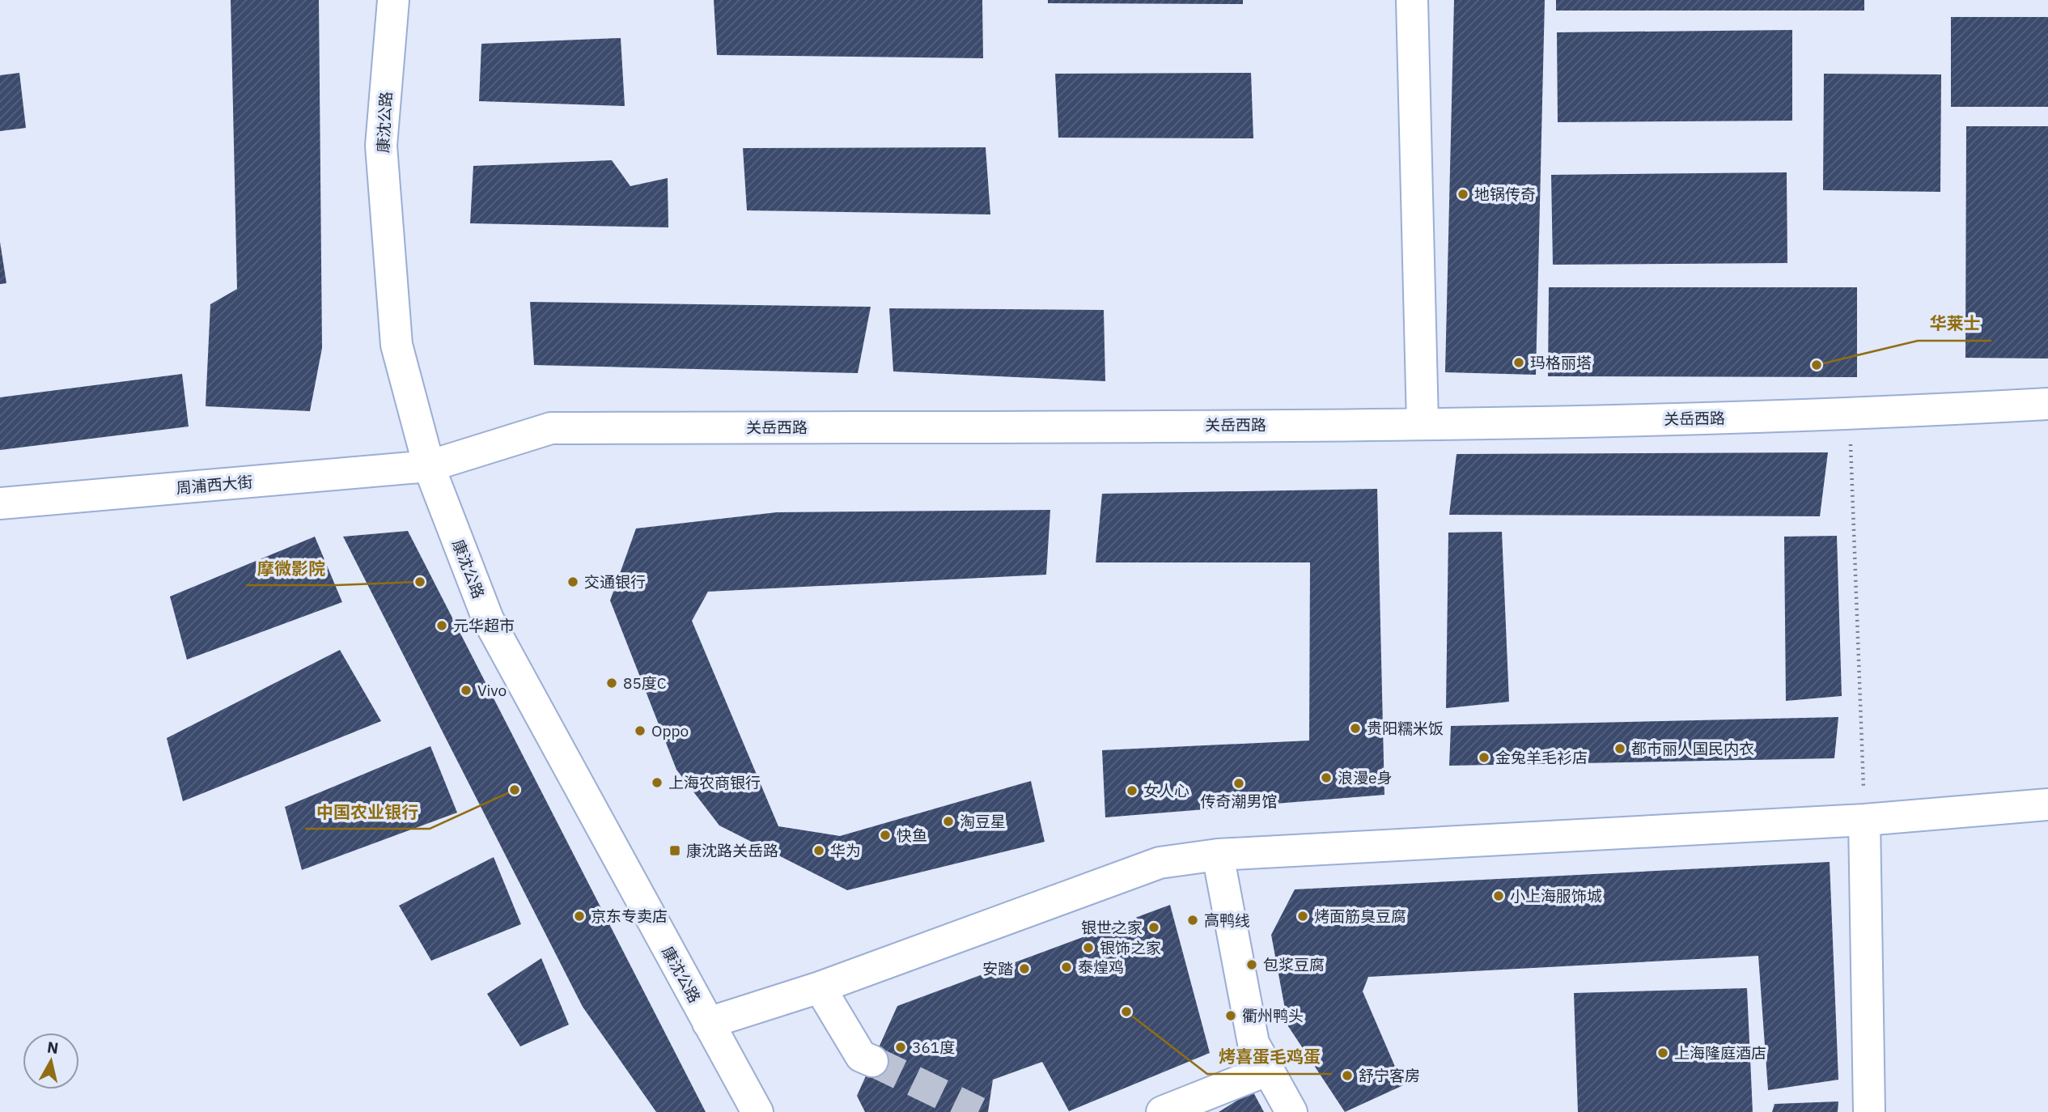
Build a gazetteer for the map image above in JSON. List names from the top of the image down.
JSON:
{
  "streets": {
    "street": ["康沈公路", "关岳西路", "周浦西大街"]
  },
  "crossings": [
    ["康沈公路", "关岳西路"],
    ["康沈公路", "周浦西大街"],
    ["关岳西路", "周浦西大街"]
  ],
  "places": {
    "other": [
      "地锅传奇",
      "玛格丽塔",
      "华莱士",
      "摩微影院",
      "交通银行",
      "元华超市",
      "85度C",
      "Vivo",
      "贵阳糯米饭",
      "Oppo",
      "都市丽人国民内衣",
      "金兔羊毛衫店",
      "浪漫e身",
      "上海农商银行",
      "传奇潮男馆",
      "中国农业银行",
      "女人心",
      "淘豆星",
      "快鱼",
      "华为",
      "小上海服饰城",
      "京东专卖店",
      "烤面筋臭豆腐",
      "高鸭线",
      "银世之家",
      "银饰之家",
      "包浆豆腐",
      "泰煌鸡",
      "安踏",
      "烤喜蛋毛鸡蛋",
      "衢州鸭头",
      "361度",
      "上海隆庭酒店",
      "舒宁客房"
    ],
    "transit": ["康沈路关岳路"]
  },
  "north": "top"
}
